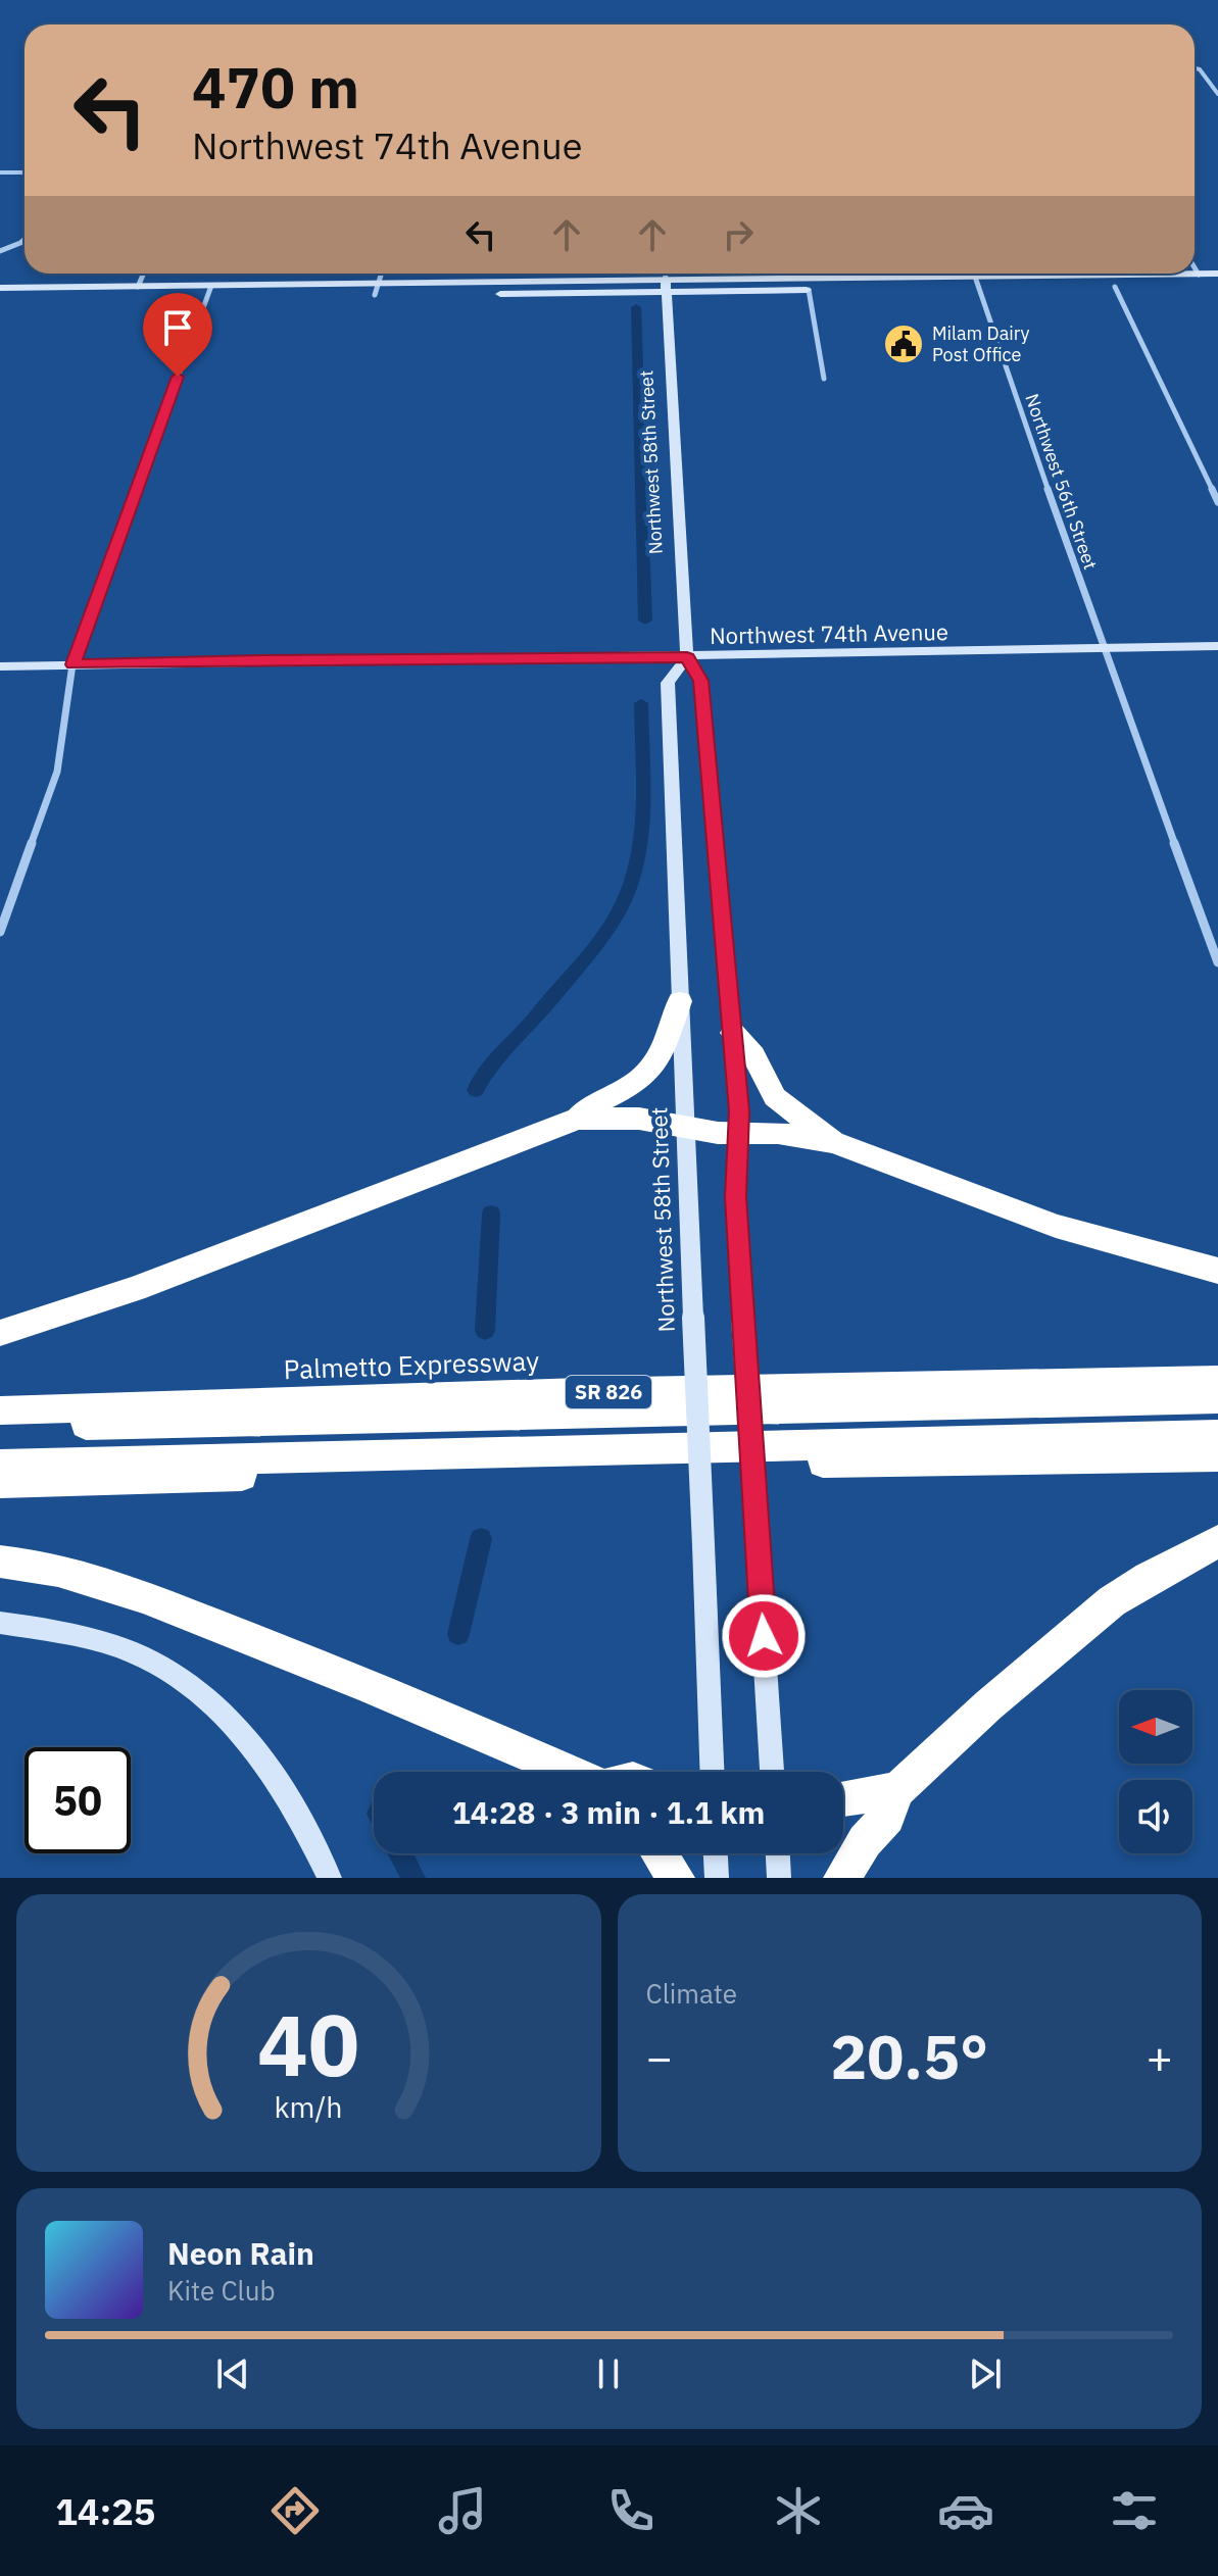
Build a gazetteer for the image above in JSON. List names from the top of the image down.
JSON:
{
  "streets": {
    "highway": ["Palmetto Expressway", "SR 826"],
    "main road": ["Northwest 58th Street", "Northwest 74th Avenue"],
    "street": ["Northwest 56th Street"]
  },
  "crossings": [
    ["Northwest 58th Street", "Northwest 74th Avenue"],
    ["Northwest 56th Street", "Northwest 74th Avenue"]
  ],
  "places": {
    "public building": ["Milam Dairy Post Office"]
  },
  "north": "left",
  "page": {
    "turn": ["470 m", "Northwest 74th Avenue"],
    "limit": "50",
    "trip": "14:28 · 3 min · 1.1 km",
    "tile": "Climate",
    "heat": ["−", "20.5°", "+"],
    "song": ["Neon Rain", "Kite Club"],
    "tabs": "14:25",
    "gauge": ["40", "km/h"]
  }
}
